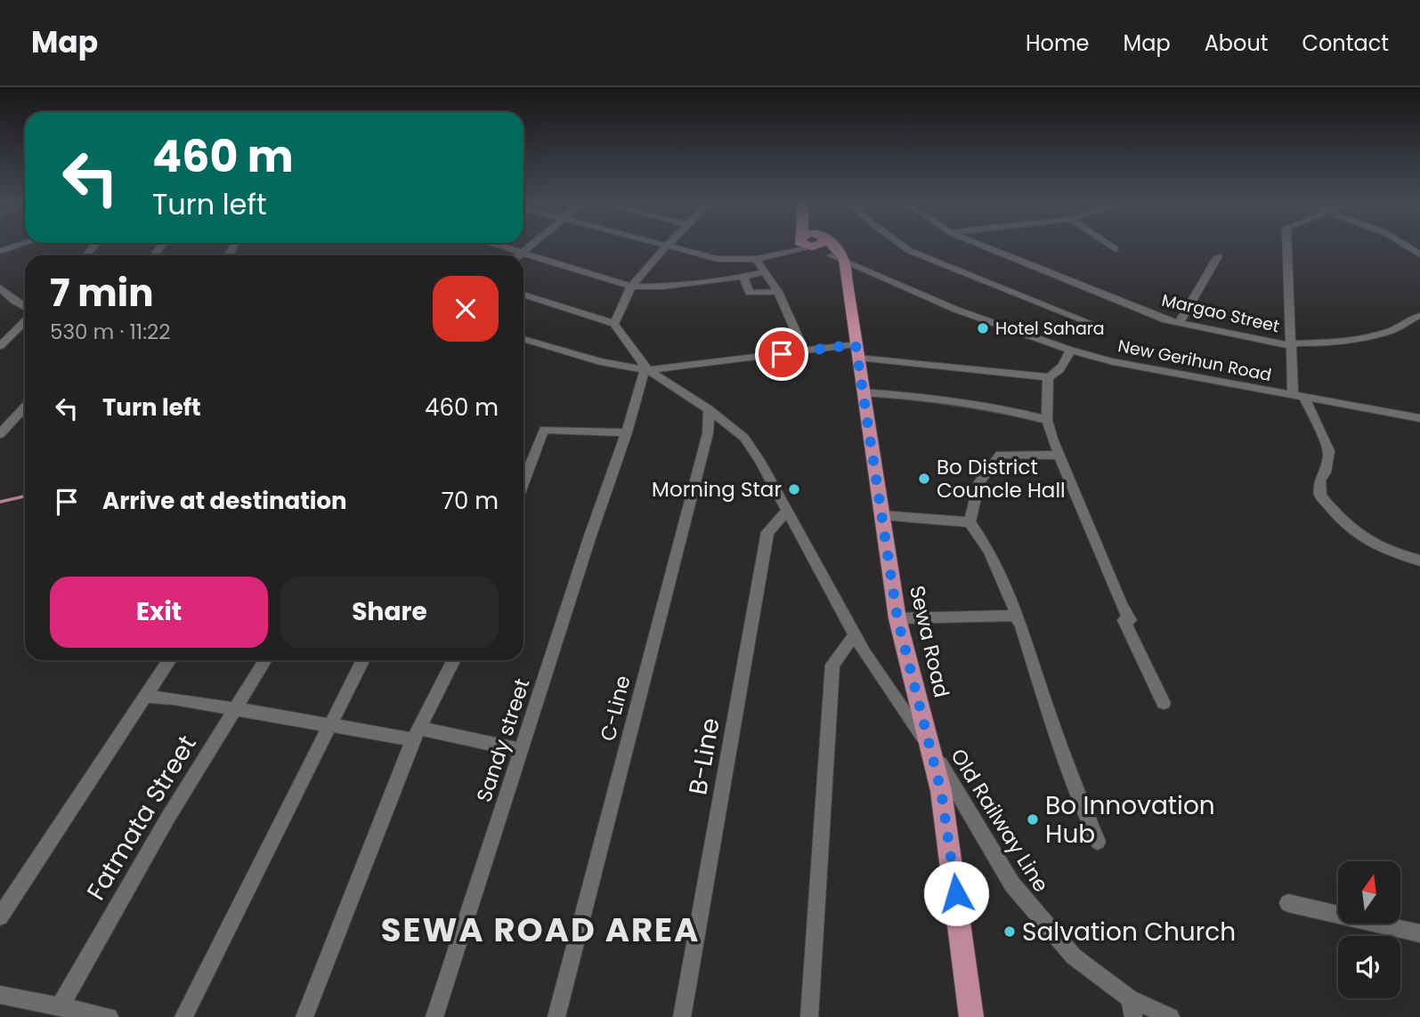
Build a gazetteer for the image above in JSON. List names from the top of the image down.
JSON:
{
  "streets": {
    "main road": ["Sewa Road"],
    "street": [
      "Margao Street",
      "New Gerihun Road",
      "C-Line",
      "Sandy street",
      "B-Line",
      "Fatmata Street",
      "Old Railway Line"
    ]
  },
  "crossings": [
    ["New Gerihun Road", "Sewa Road"],
    ["Sewa Road", "Old Railway Line"],
    ["C-Line", "Old Railway Line"],
    ["Sandy street", "Old Railway Line"],
    ["B-Line", "Old Railway Line"]
  ],
  "districts": ["SEWA ROAD AREA"],
  "places": [
    "Hotel Sahara",
    "Bo District Councle Hall",
    "Morning Star",
    "Bo Innovation Hub",
    "Salvation Church"
  ],
  "north": "top",
  "page": {
    "header": "Map",
    "nav": [
      "Home",
      "Map",
      "About",
      "Contact"
    ],
    "turn": ["460 m", "Turn left"],
    "heading": ["7 min", "530 m · 11:22"],
    "list": [
      {
        "name": "Turn left",
        "value": "460 m"
      },
      {
        "name": "Arrive at destination",
        "value": "70 m"
      }
    ],
    "buttons": ["Exit", "Share"]
  }
}
